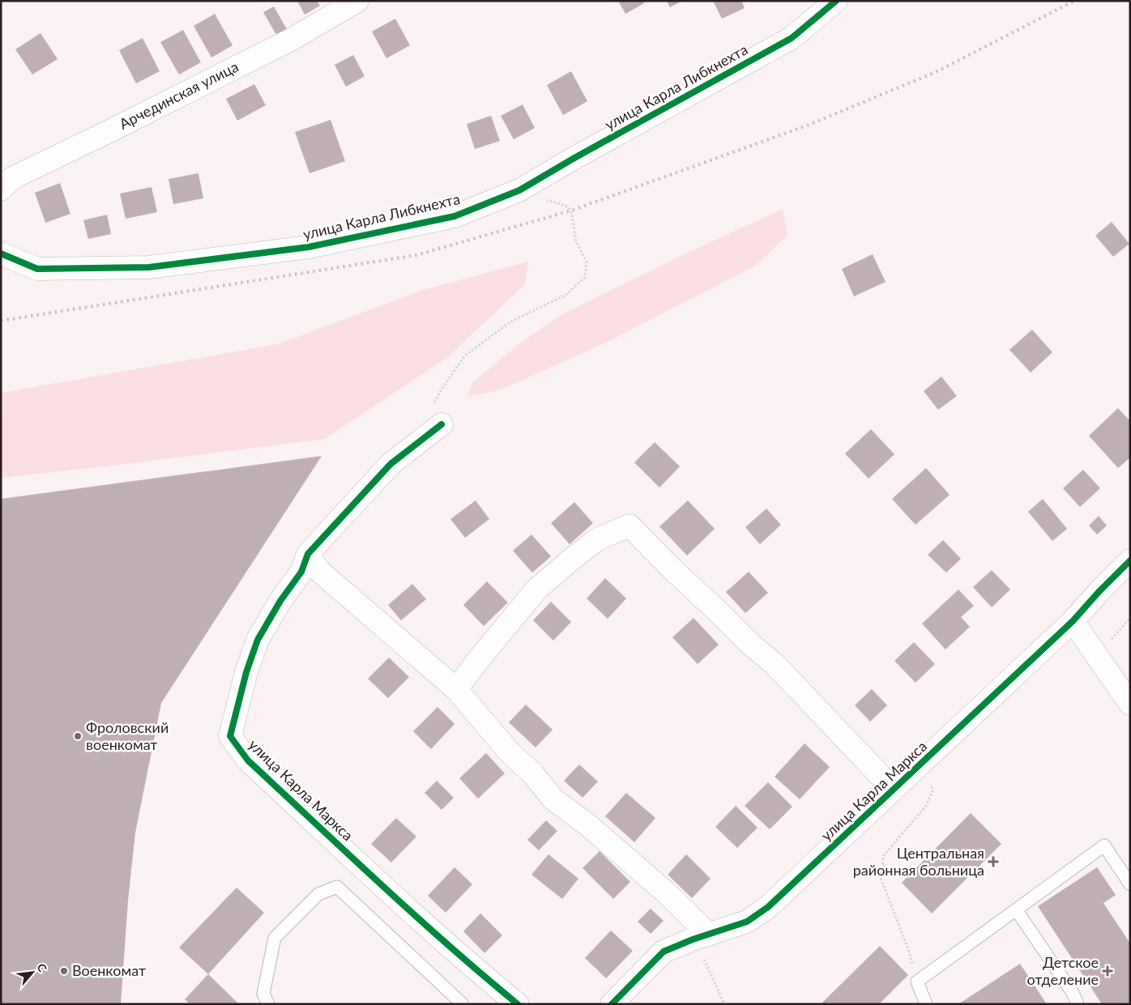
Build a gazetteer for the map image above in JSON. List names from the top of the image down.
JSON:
{
  "streets": {
    "street": ["улица Карла Либкнехта", "Арчединская улица", "улица Карла Маркса"]
  },
  "places": {
    "other": ["Фроловский военкомат", "Военкомат"],
    "health": ["Центральная районная больница", "Детское отделение"]
  },
  "north": "top right"
}
